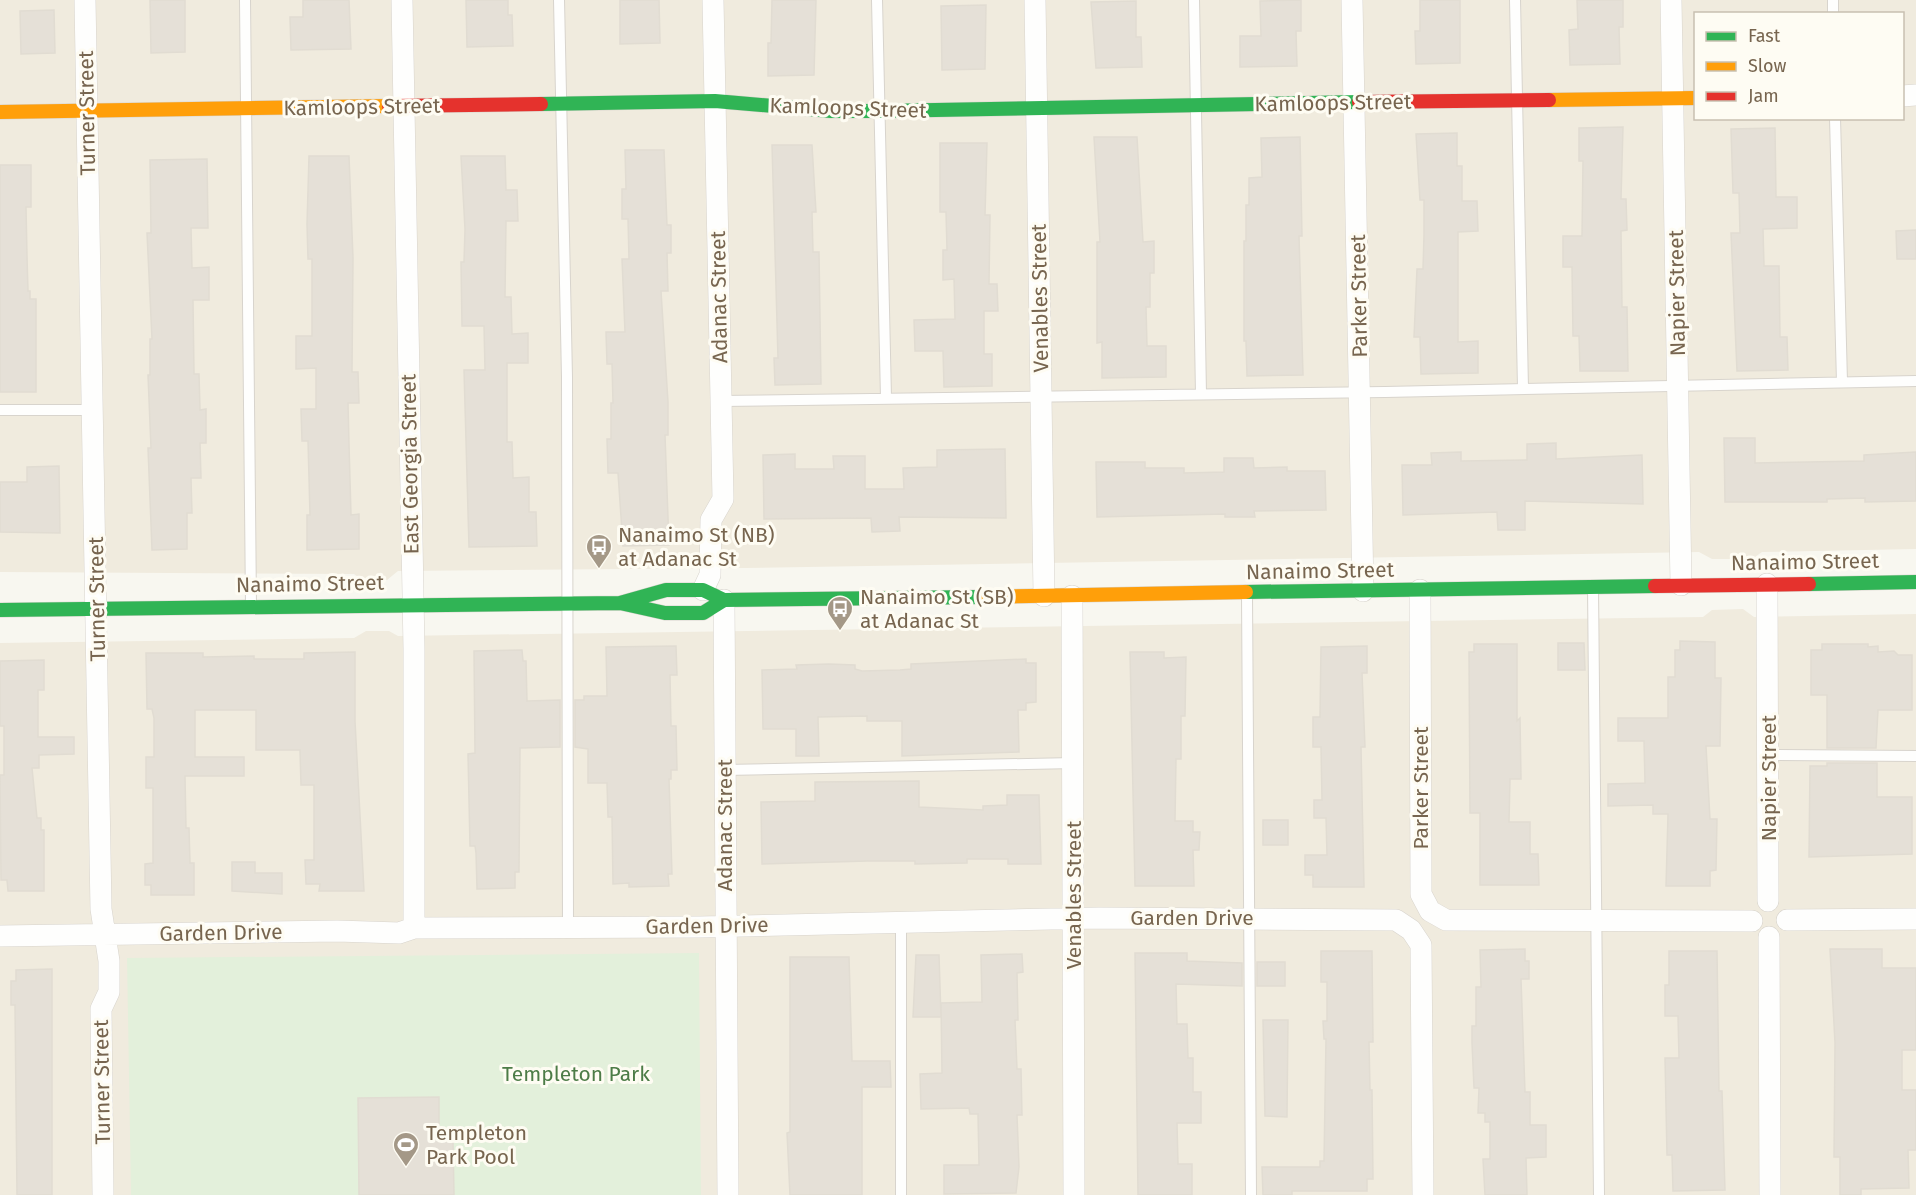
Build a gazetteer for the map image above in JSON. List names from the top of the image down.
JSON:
{
  "streets": {
    "main road": ["Kamloops Street", "Nanaimo Street"],
    "street": [
      "Turner Street",
      "Napier Street",
      "Parker Street",
      "Adanac Street",
      "Venables Street",
      "East Georgia Street",
      "Garden Drive"
    ]
  },
  "crossings": [
    ["Kamloops Street", "Turner Street"],
    ["Kamloops Street", "Napier Street"],
    ["Kamloops Street", "Parker Street"],
    ["Kamloops Street", "Adanac Street"],
    ["Kamloops Street", "Venables Street"],
    ["Kamloops Street", "East Georgia Street"],
    ["Turner Street", "Nanaimo Street"],
    ["Turner Street", "Garden Drive"],
    ["Napier Street", "Nanaimo Street"],
    ["Parker Street", "Nanaimo Street"],
    ["Adanac Street", "Nanaimo Street"],
    ["Adanac Street", "Garden Drive"],
    ["Venables Street", "Nanaimo Street"],
    ["Venables Street", "Garden Drive"],
    ["East Georgia Street", "Nanaimo Street"],
    ["East Georgia Street", "Garden Drive"]
  ],
  "parks": ["Templeton Park"],
  "places": {
    "bus stop": ["Nanaimo St (NB) at Adanac St", "Nanaimo St (SB) at Adanac St"],
    "sports": ["Templeton Park Pool"]
  },
  "legend": ["Fast", "Slow", "Jam"]
}
